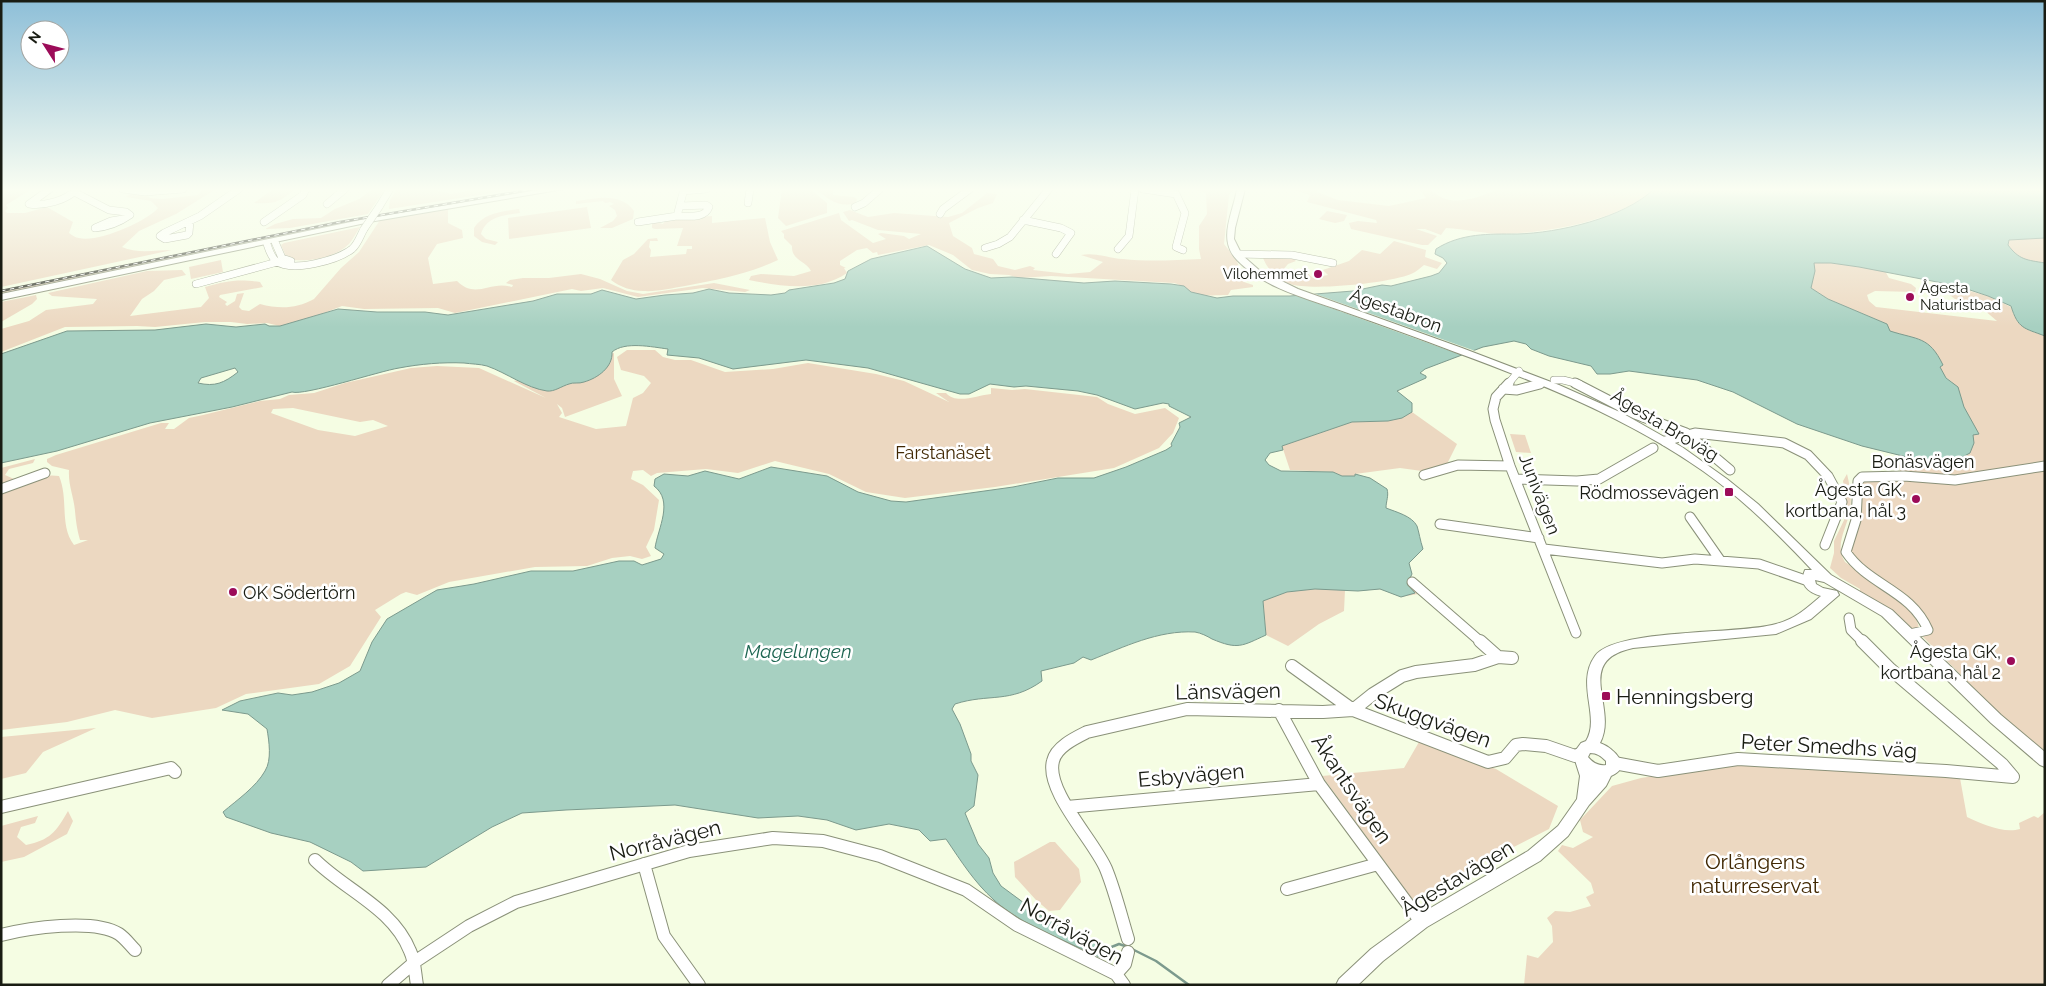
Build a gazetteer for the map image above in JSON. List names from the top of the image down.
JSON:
{
  "streets": {
    "main road": ["Ågestabron", "Ågesta Broväg", "Ågestavägen"],
    "street": [
      "Bonäsvägen",
      "Junivägen",
      "Länsvägen",
      "Skuggvägen",
      "Peter Smedhs väg",
      "Esbyvägen",
      "Åkantsvägen",
      "Norråvägen"
    ]
  },
  "crossings": [
    ["Ågestabron", "Ågesta Broväg"],
    ["Ågesta Broväg", "Junivägen"],
    ["Ågesta Broväg", "Ågestavägen"],
    ["Länsvägen", "Skuggvägen"],
    ["Länsvägen", "Esbyvägen"],
    ["Länsvägen", "Åkantsvägen"],
    ["Länsvägen", "Norråvägen"],
    ["Skuggvägen", "Ågestavägen"],
    ["Peter Smedhs väg", "Ågestavägen"],
    ["Esbyvägen", "Åkantsvägen"],
    ["Åkantsvägen", "Ågestavägen"]
  ],
  "water": ["Magelungen"],
  "parks": ["Farstanäset", "Orlångens naturreservat"],
  "places": {
    "other": [
      "Vilohemmet",
      "Ågesta Naturistbad",
      "Ågesta GK, kortbana, hål 3",
      "OK Södertörn",
      "Ågesta GK, kortbana, hål 2"
    ],
    "transit": ["Rödmossevägen", "Henningsberg"]
  },
  "north": "top left"
}
